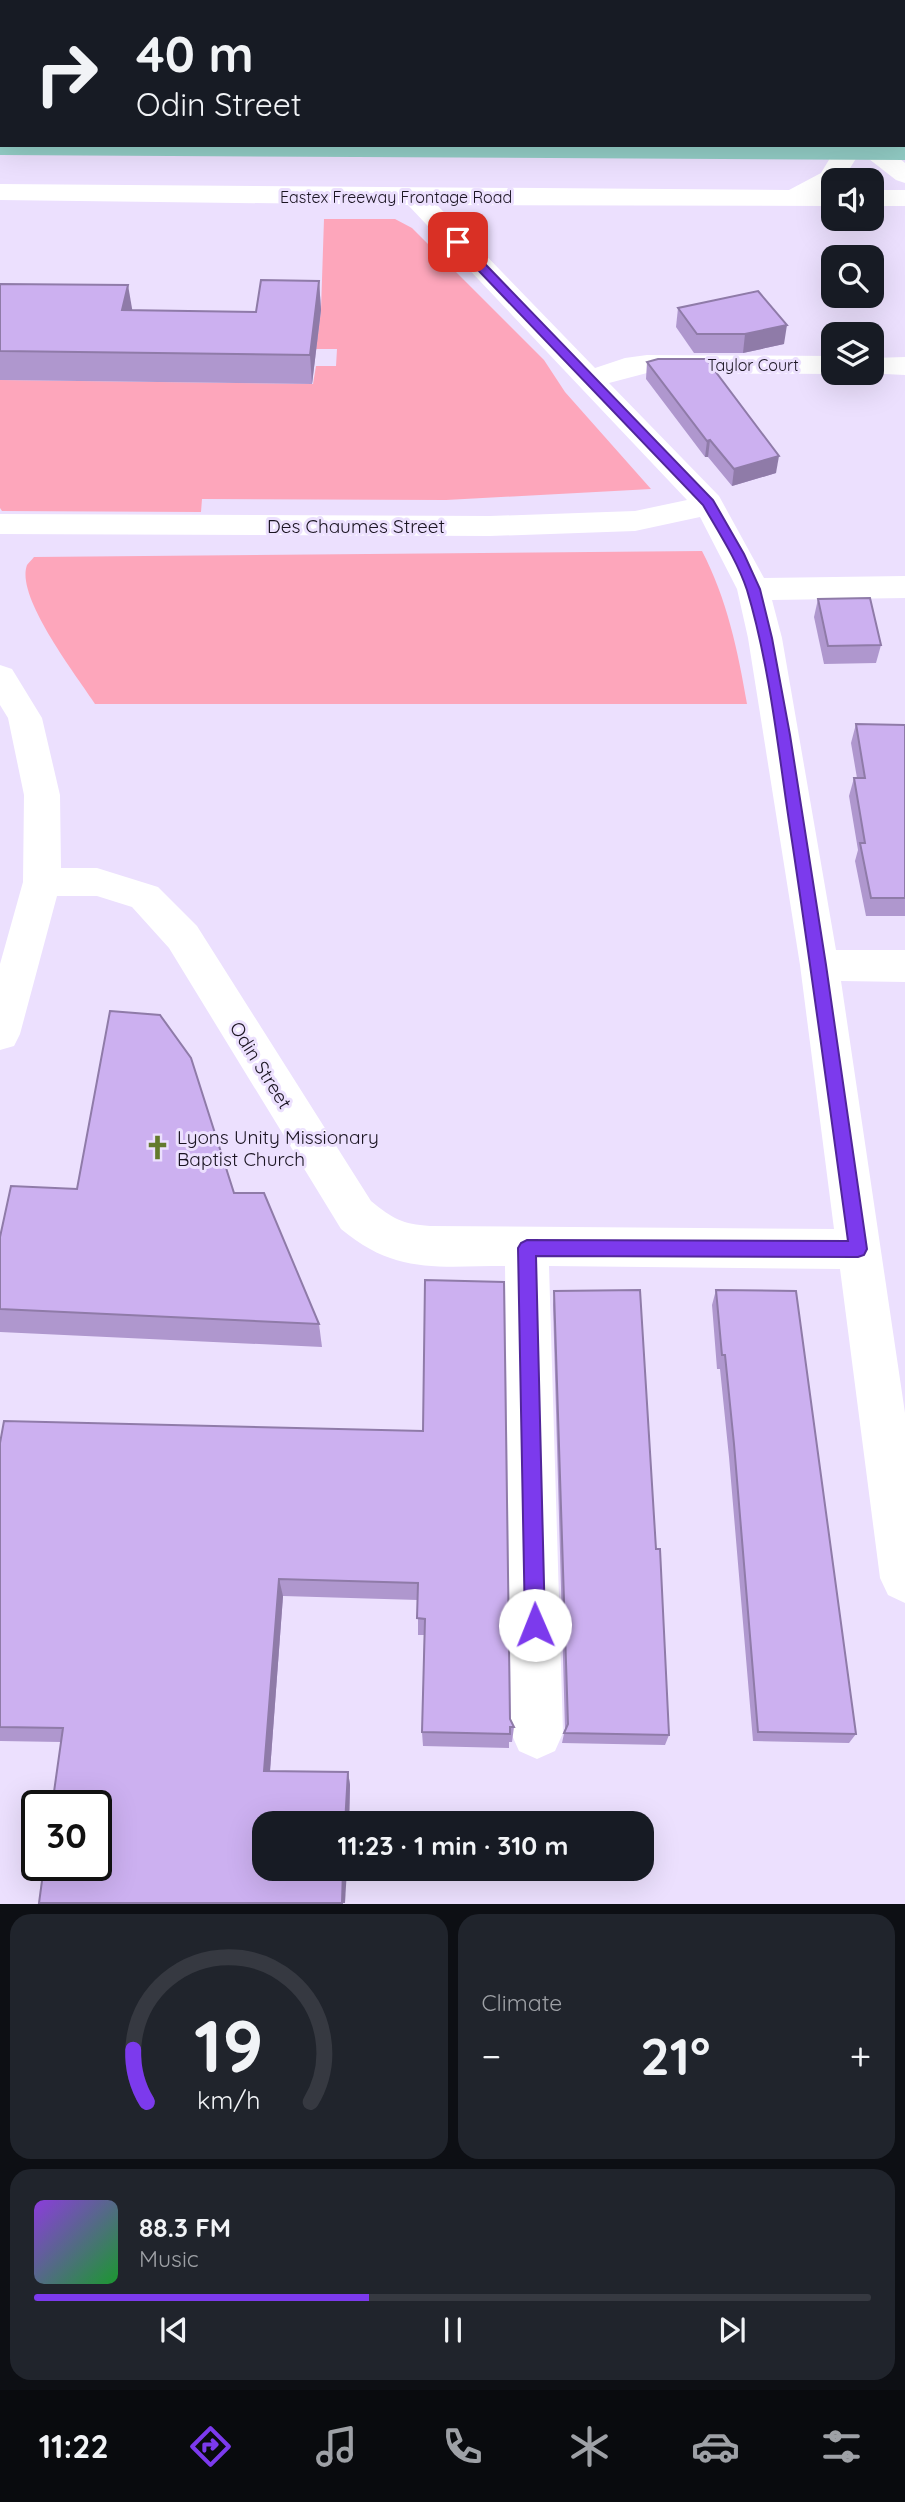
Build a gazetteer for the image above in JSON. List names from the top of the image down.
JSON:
{
  "streets": {
    "street": [
      "Eastex Freeway Frontage Road",
      "Taylor Court",
      "Des Chaumes Street",
      "Odin Street"
    ]
  },
  "places": {
    "church": ["Lyons Unity Missionary Baptist Church"]
  },
  "page": {
    "turn": ["40 m", "Odin Street"],
    "limit": "30",
    "trip": "11:23 · 1 min · 310 m",
    "tile": "Climate",
    "heat": ["−", "21°", "+"],
    "song": ["88.3 FM", "Music"],
    "tabs": "11:22",
    "gauge": ["19", "km/h"]
  }
}
